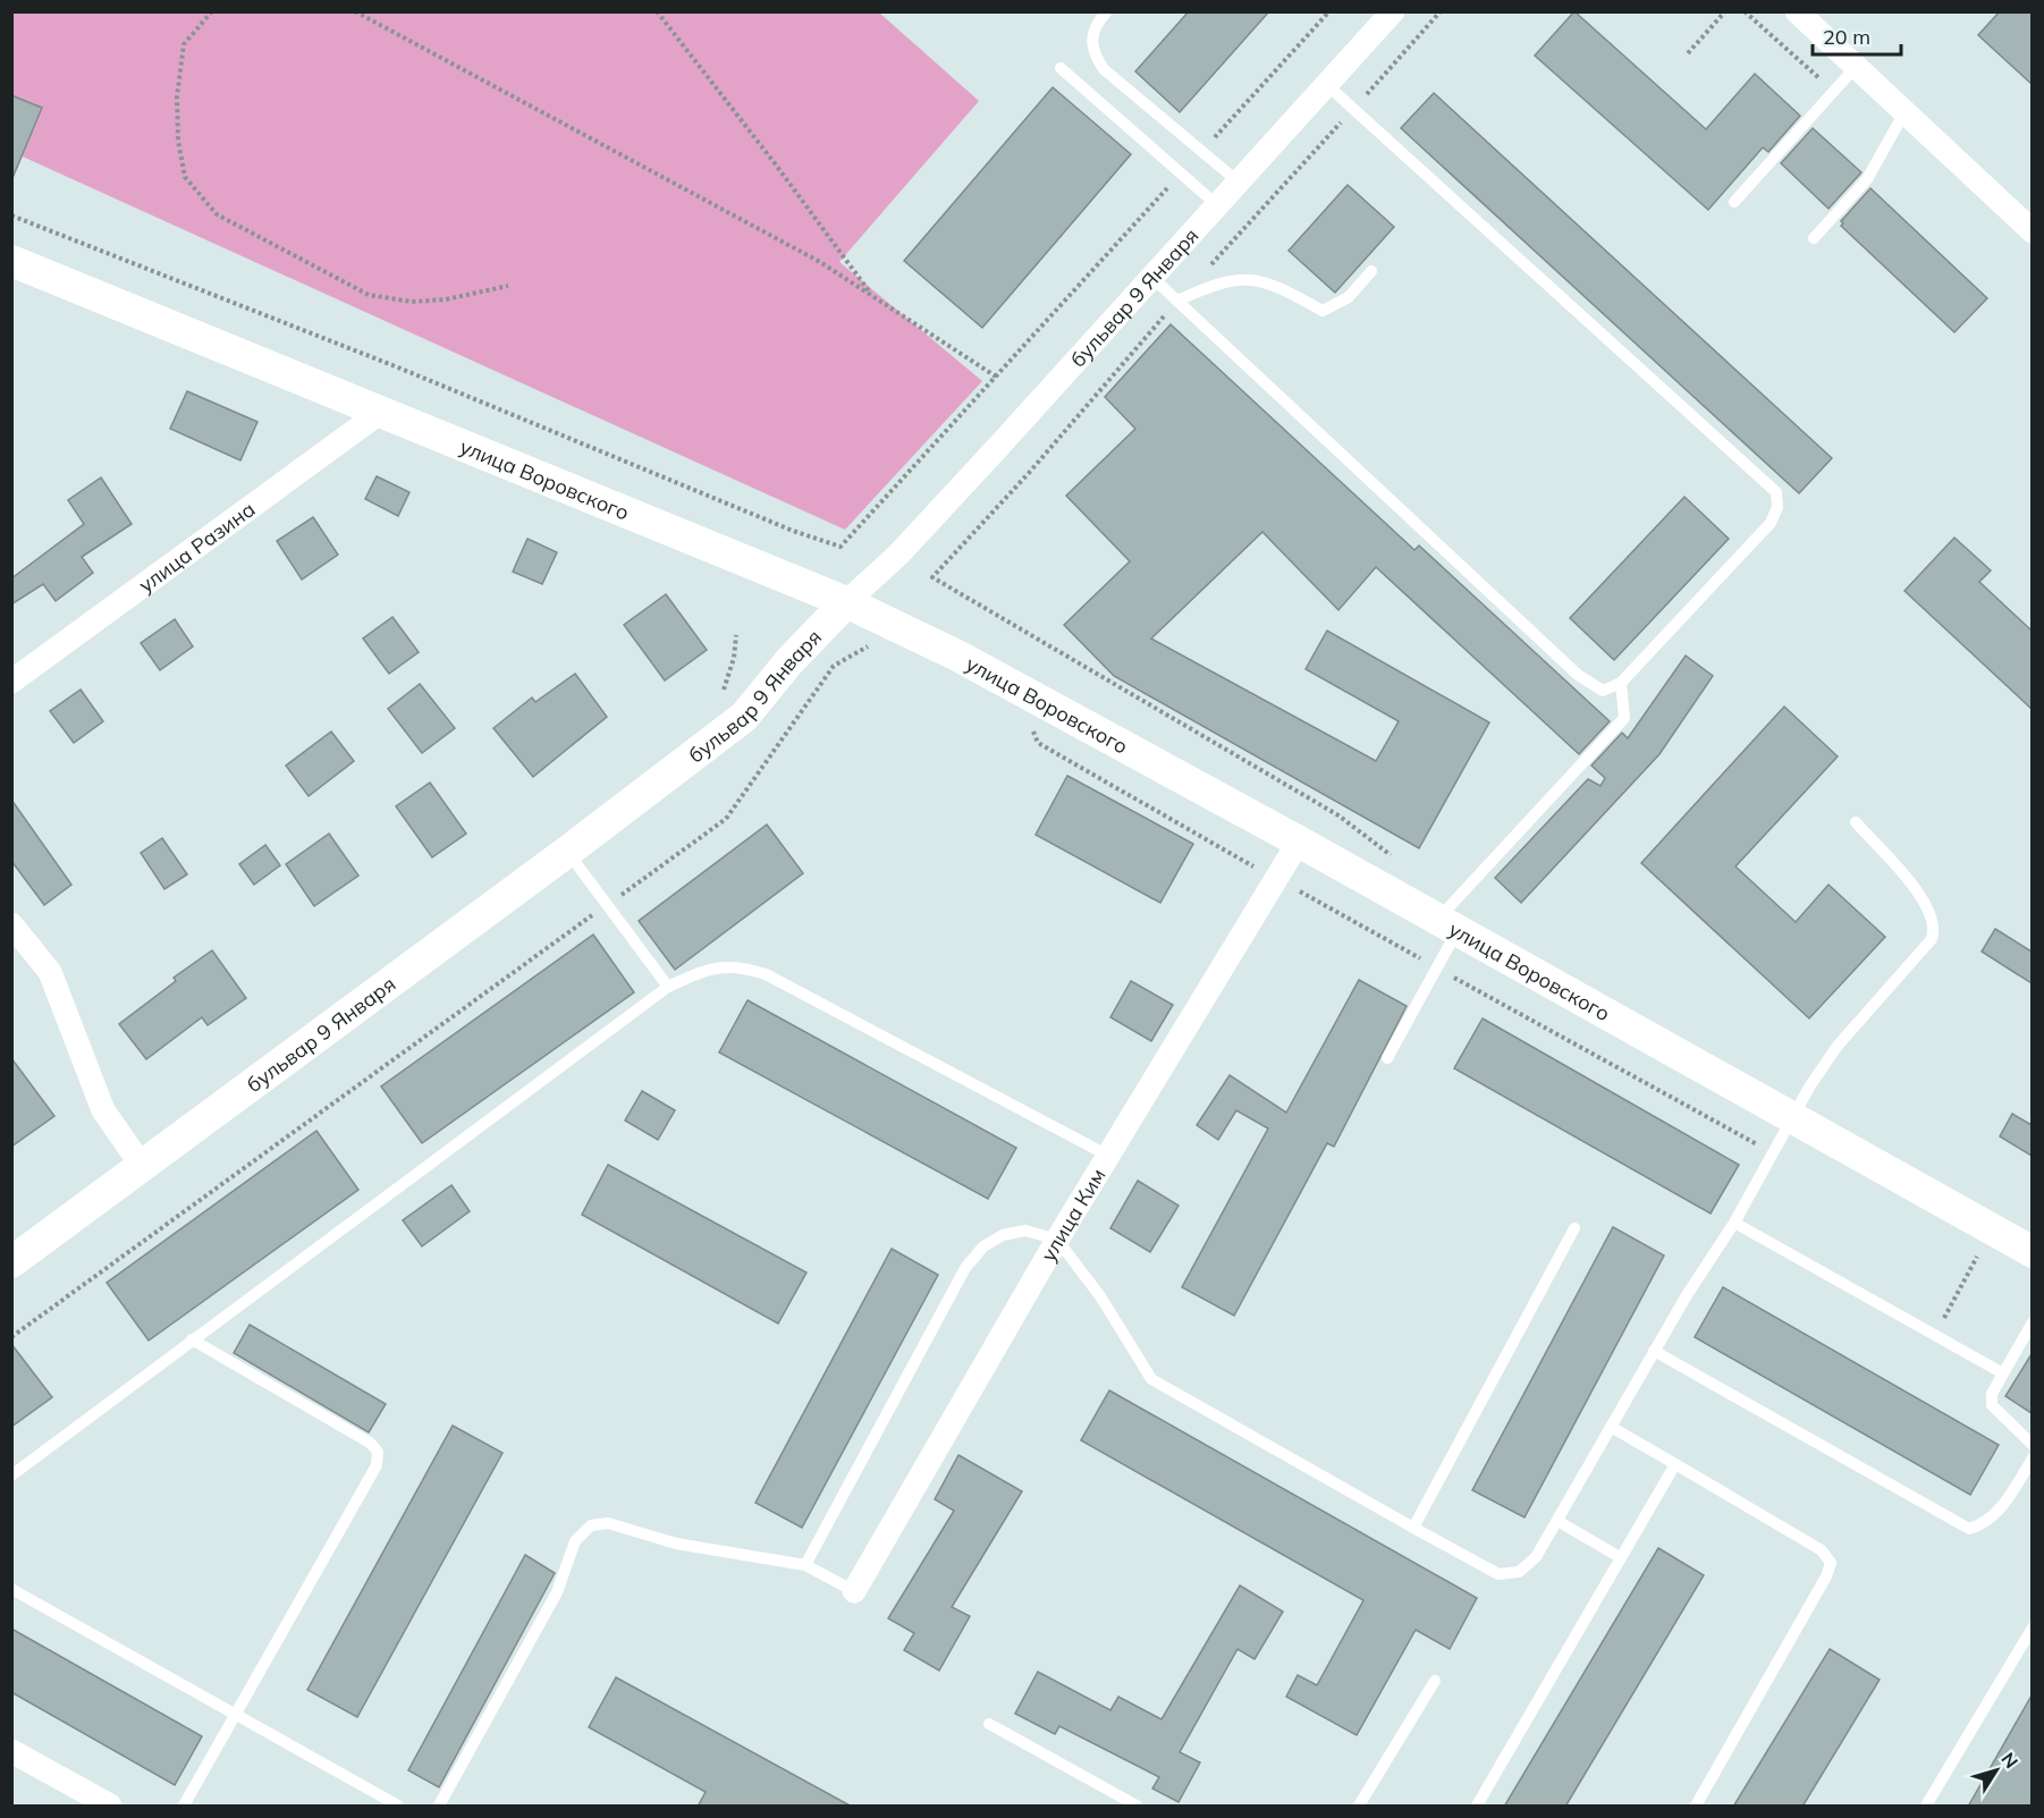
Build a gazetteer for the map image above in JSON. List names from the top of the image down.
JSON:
{
  "streets": {
    "main road": ["бульвар 9 Января", "улица Воровского"],
    "street": ["улица Разина", "улица Ким"]
  },
  "crossings": [
    ["бульвар 9 Января", "улица Воровского"],
    ["улица Воровского", "улица Разина"],
    ["улица Воровского", "улица Ким"]
  ],
  "scale_bar": "20 m",
  "north": "top right"
}
